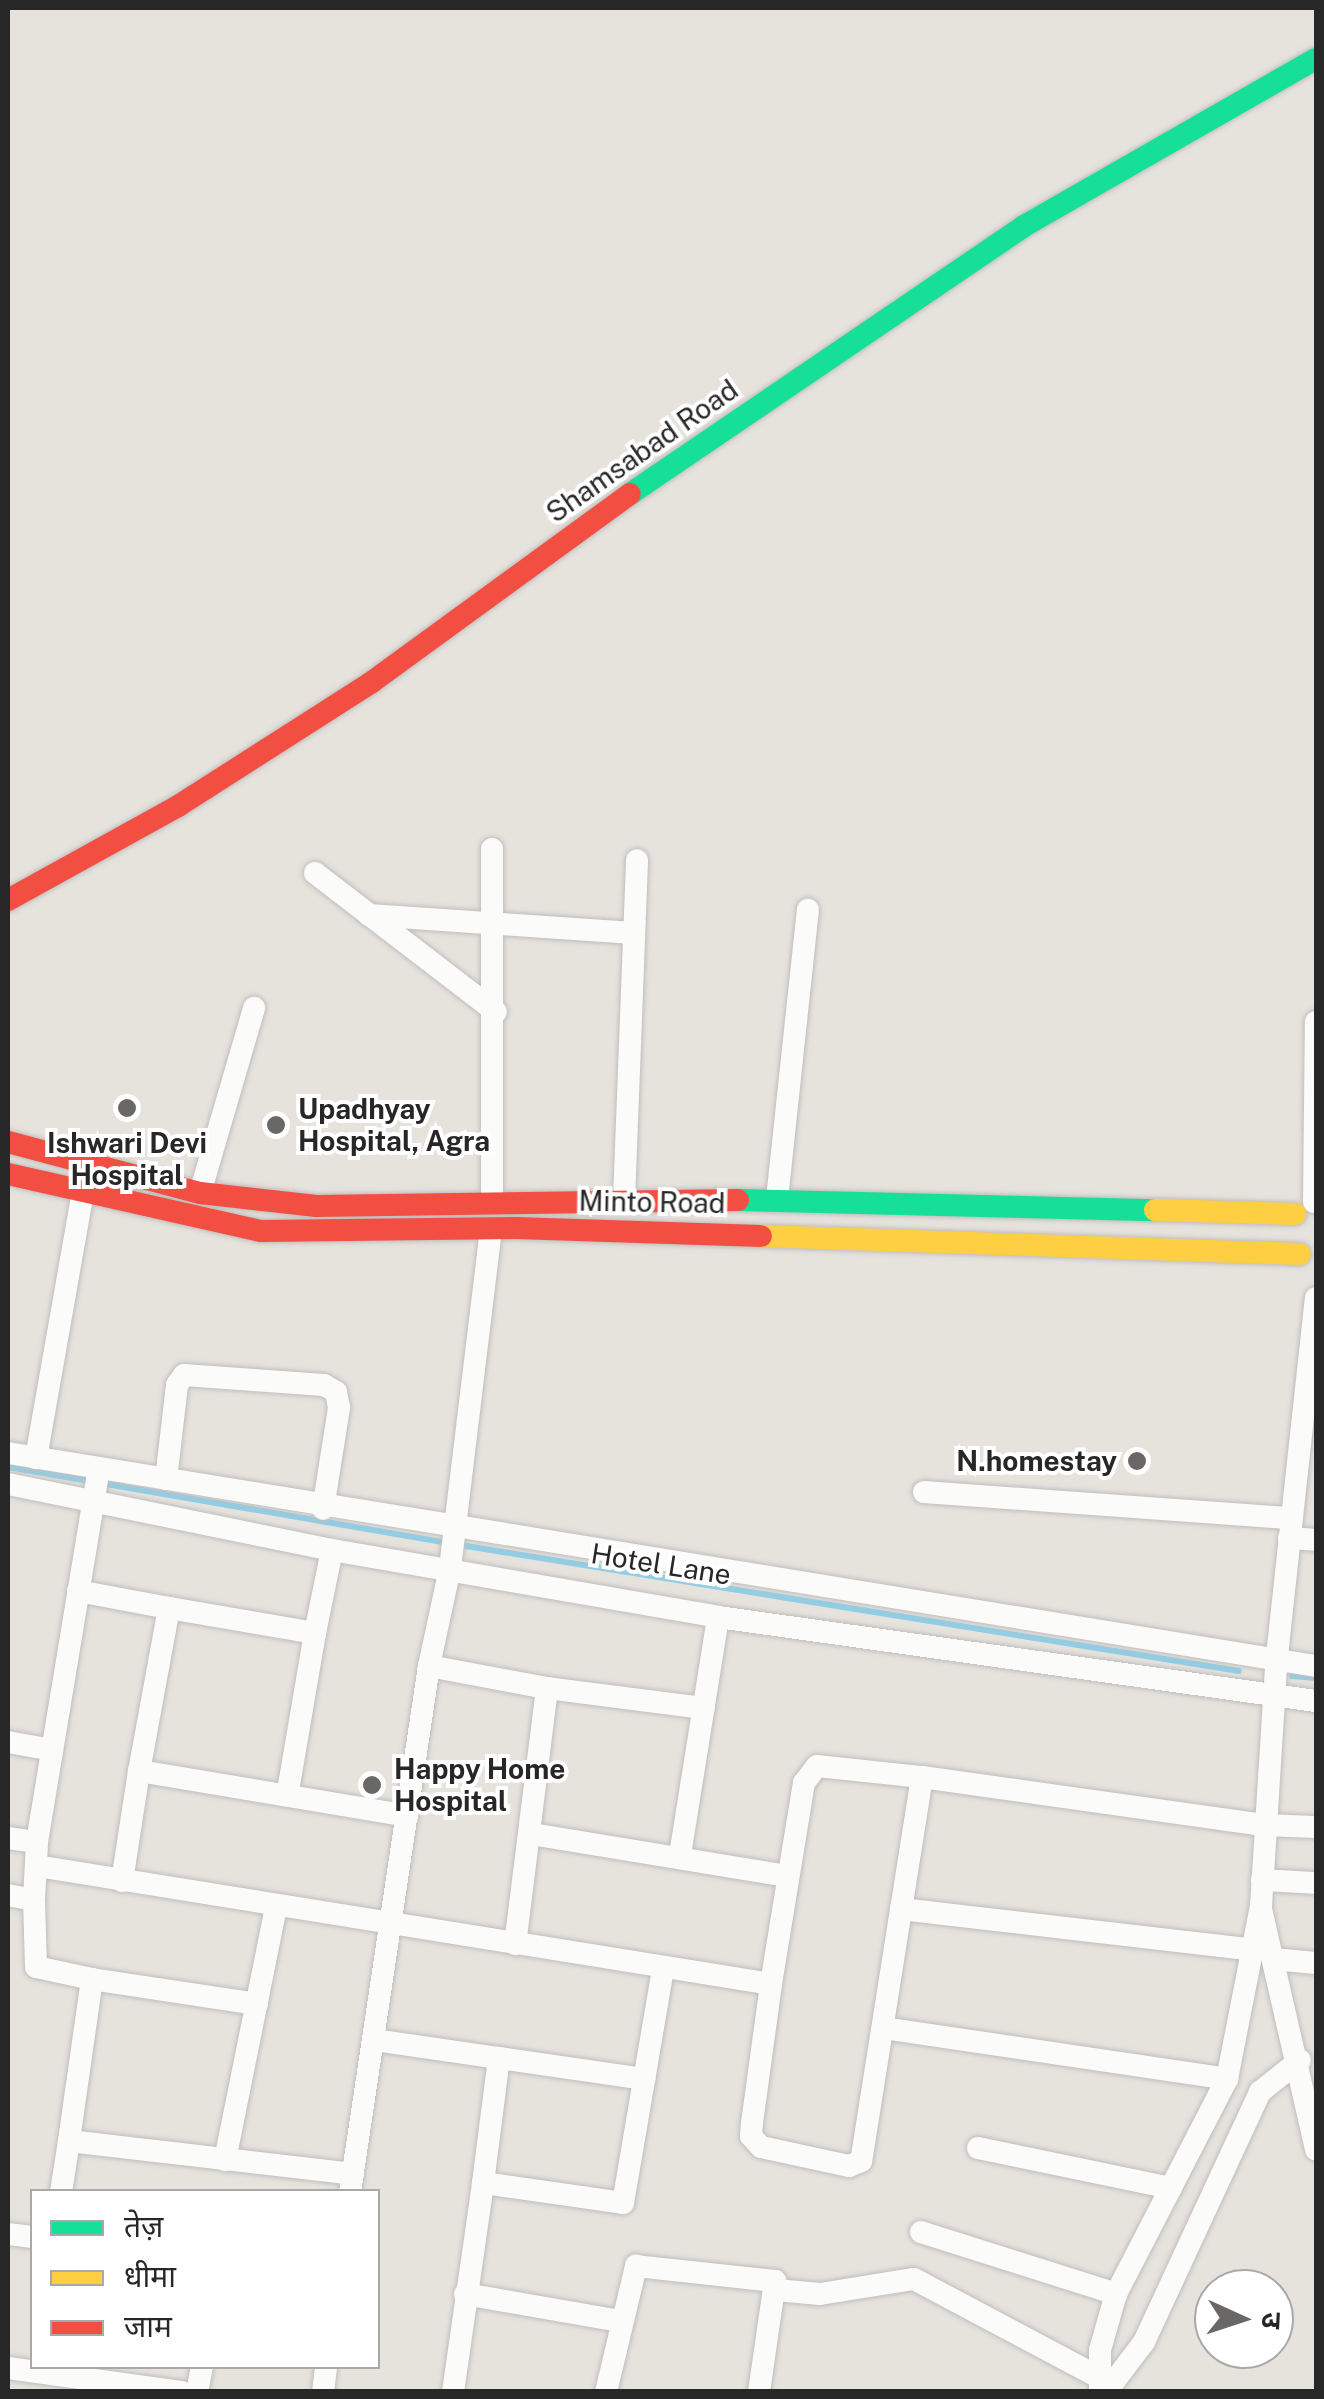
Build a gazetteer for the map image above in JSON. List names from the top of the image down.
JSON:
{
  "streets": {
    "street": ["Shamsabad Road", "Minto Road", "Hotel Lane"]
  },
  "places": [
    "Ishwari Devi Hospital",
    "Upadhyay Hospital, Agra",
    "N.homestay",
    "Happy Home Hospital"
  ],
  "legend": ["तेज़", "धीमा", "जाम"],
  "north": "right"
}
